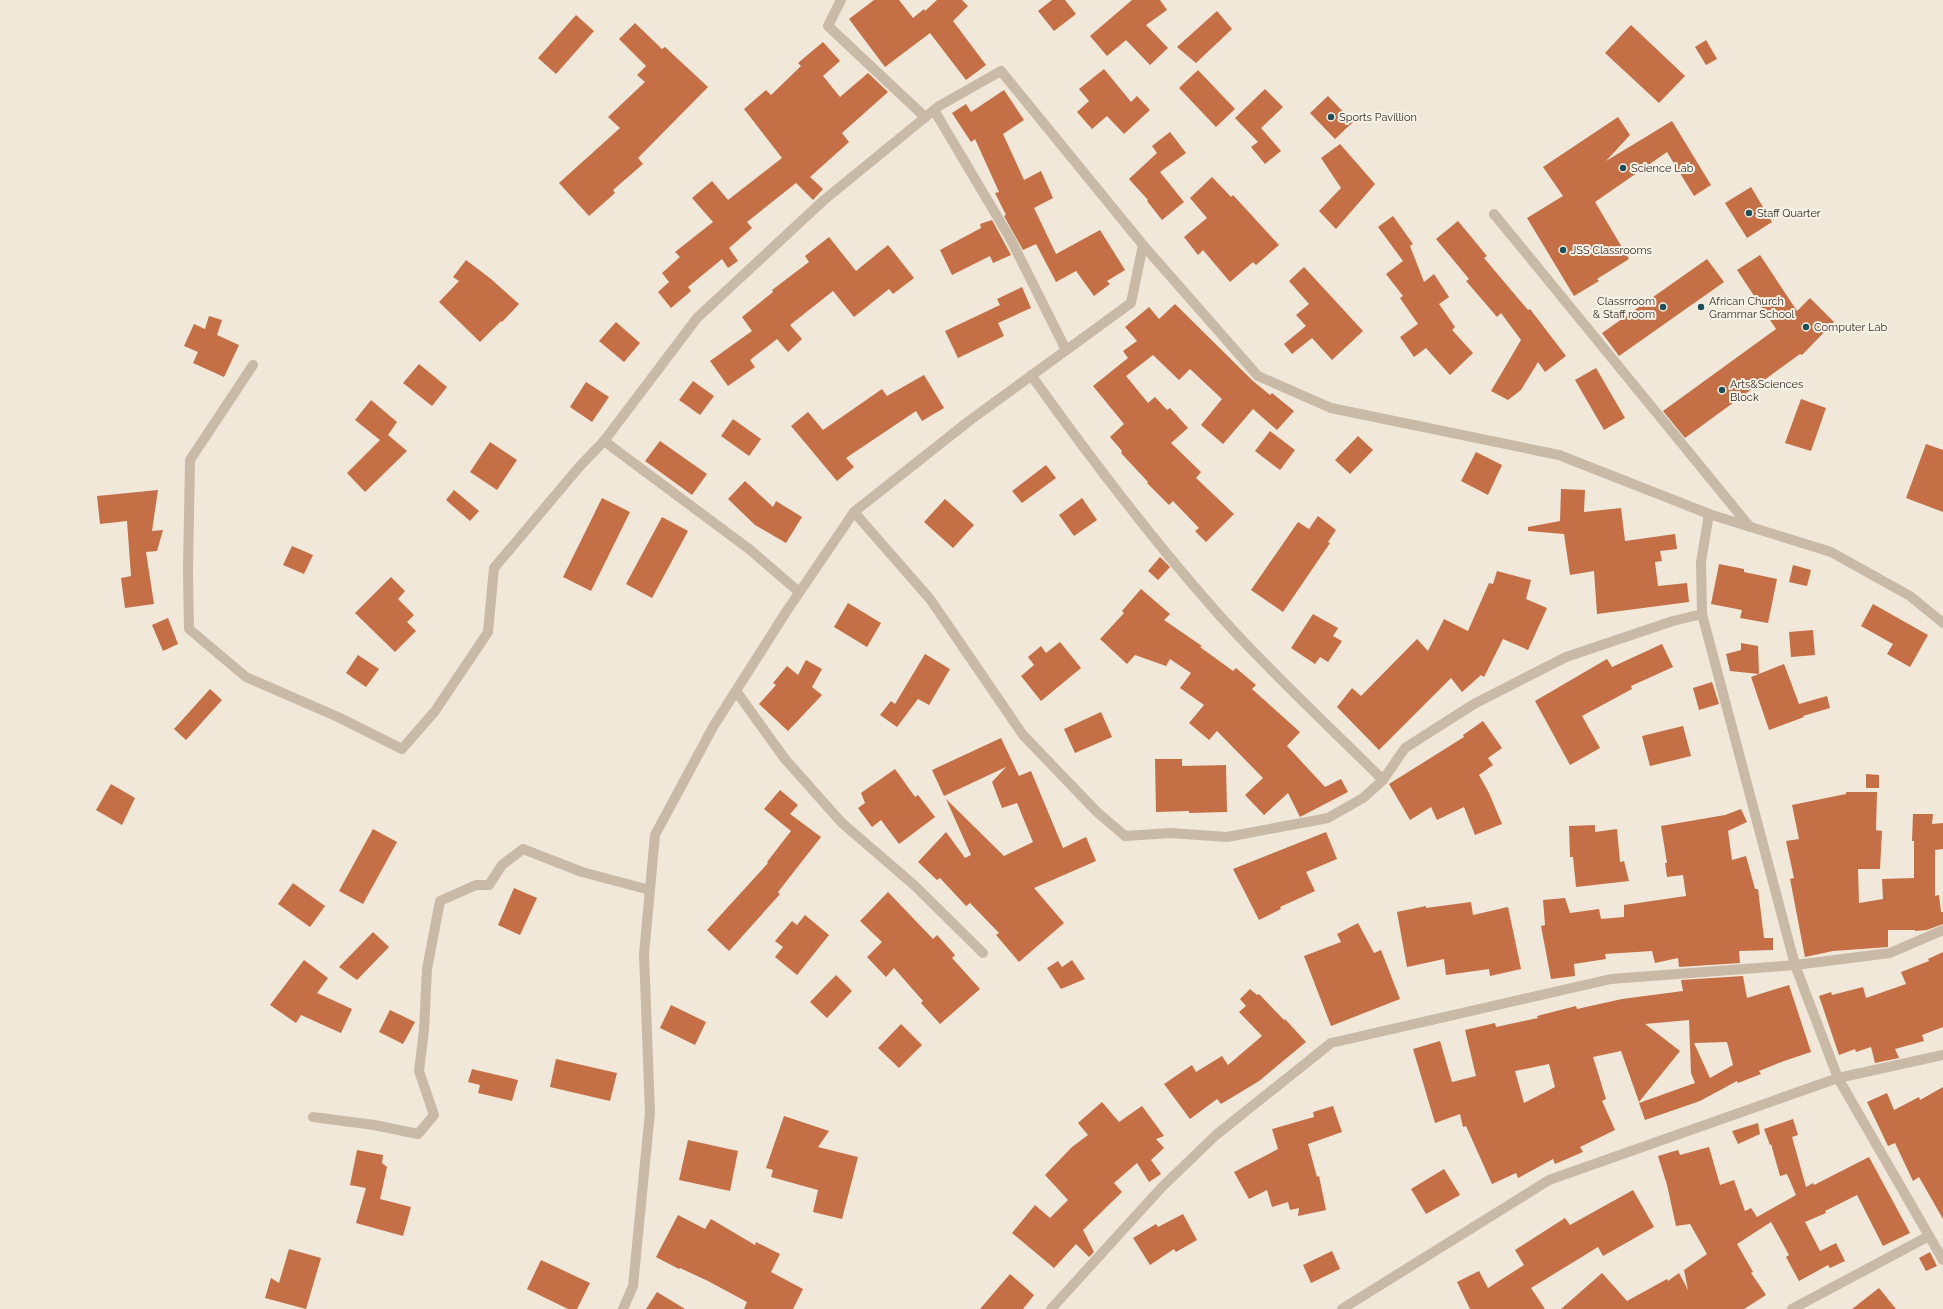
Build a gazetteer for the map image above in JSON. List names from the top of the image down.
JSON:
{
  "places": [
    "Sports Pavillion",
    "Science Lab",
    "Staff Quarter",
    "JSS Classrooms",
    "Classrroom & Staff room",
    "African Church Grammar School",
    "Computer Lab",
    "Arts&Sciences Block"
  ]
}
